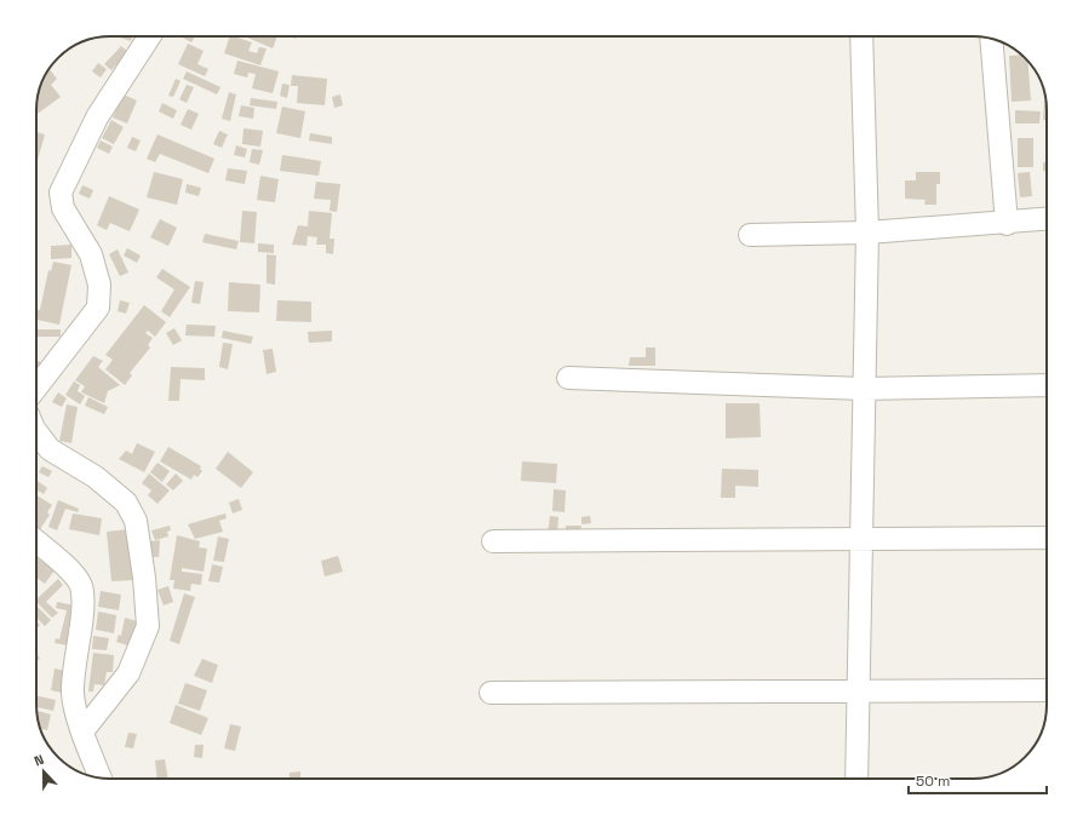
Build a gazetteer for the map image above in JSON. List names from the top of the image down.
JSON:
{
  "scale_bar": "50 m",
  "north": "top"
}
